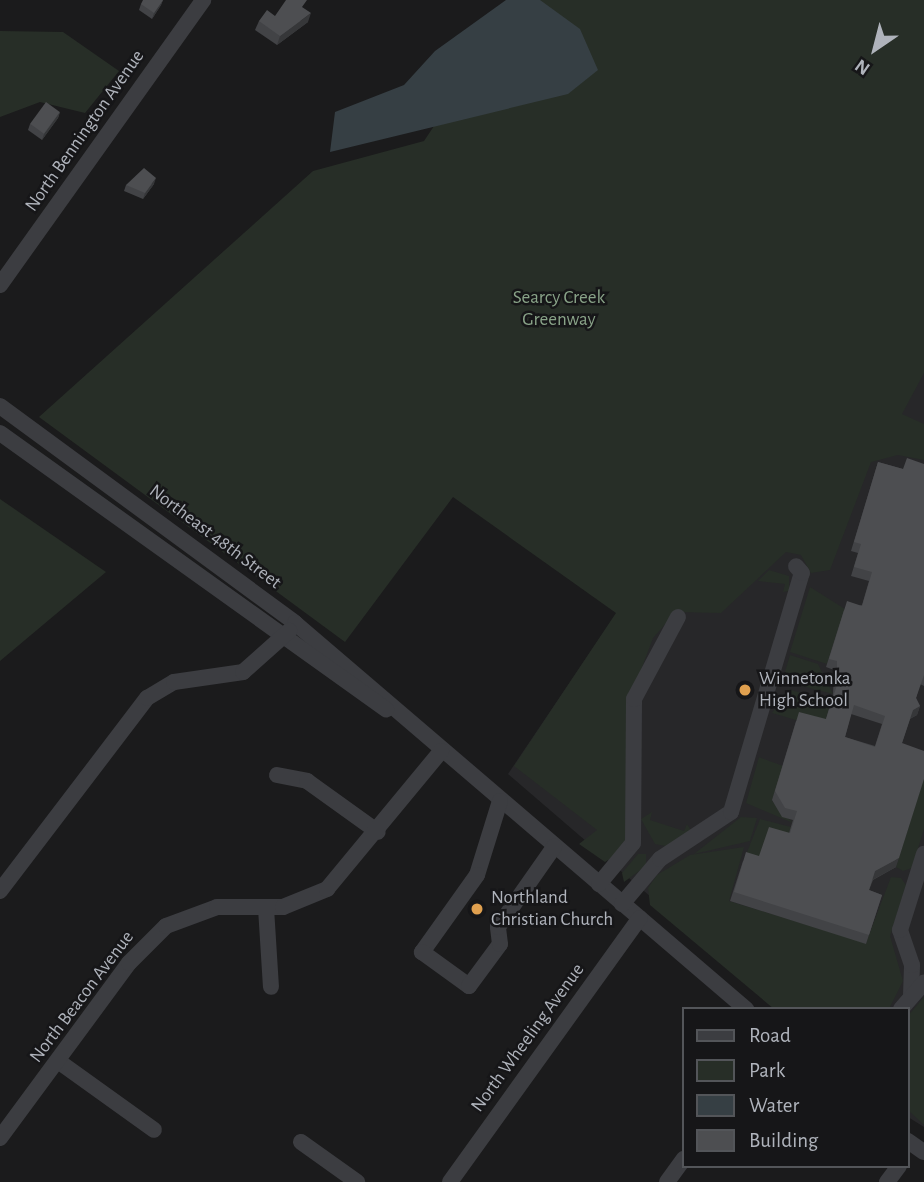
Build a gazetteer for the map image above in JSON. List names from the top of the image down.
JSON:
{
  "streets": {
    "street": [
      "North Bennington Avenue",
      "Northeast 48th Street",
      "North Beacon Avenue",
      "North Wheeling Avenue"
    ]
  },
  "crossings": [
    ["Northeast 48th Street", "North Beacon Avenue"],
    ["Northeast 48th Street", "North Wheeling Avenue"]
  ],
  "parks": ["Searcy Creek Greenway"],
  "places": ["Winnetonka High School", "Northland Christian Church"],
  "legend": [
    "Road",
    "Park",
    "Water",
    "Building"
  ],
  "north": "bottom left"
}
